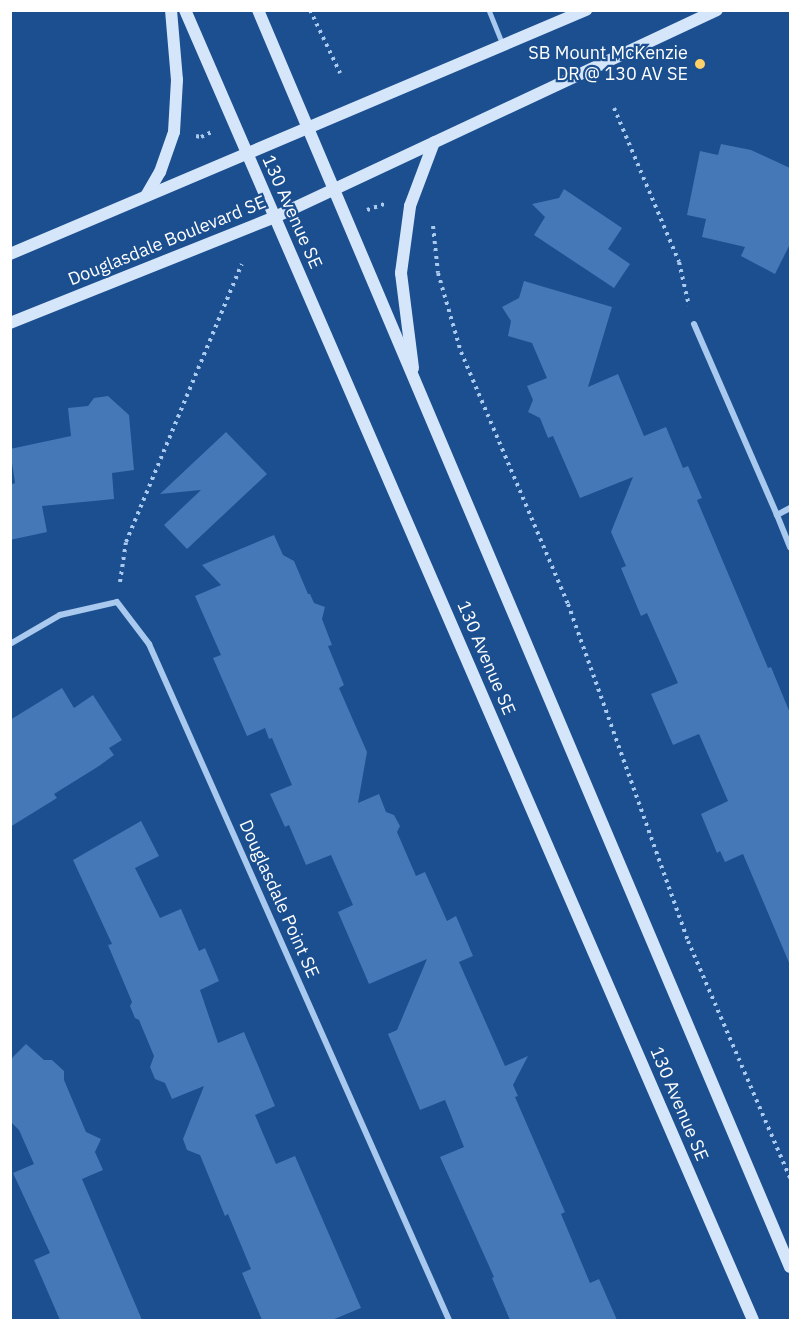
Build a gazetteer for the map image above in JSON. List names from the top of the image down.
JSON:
{
  "streets": {
    "street": ["130 Avenue SE", "Douglasdale Boulevard SE", "Douglasdale Point SE"]
  },
  "crossings": [
    ["130 Avenue SE", "Douglasdale Boulevard SE"]
  ],
  "places": ["SB Mount McKenzie DR @ 130 AV SE"]
}
